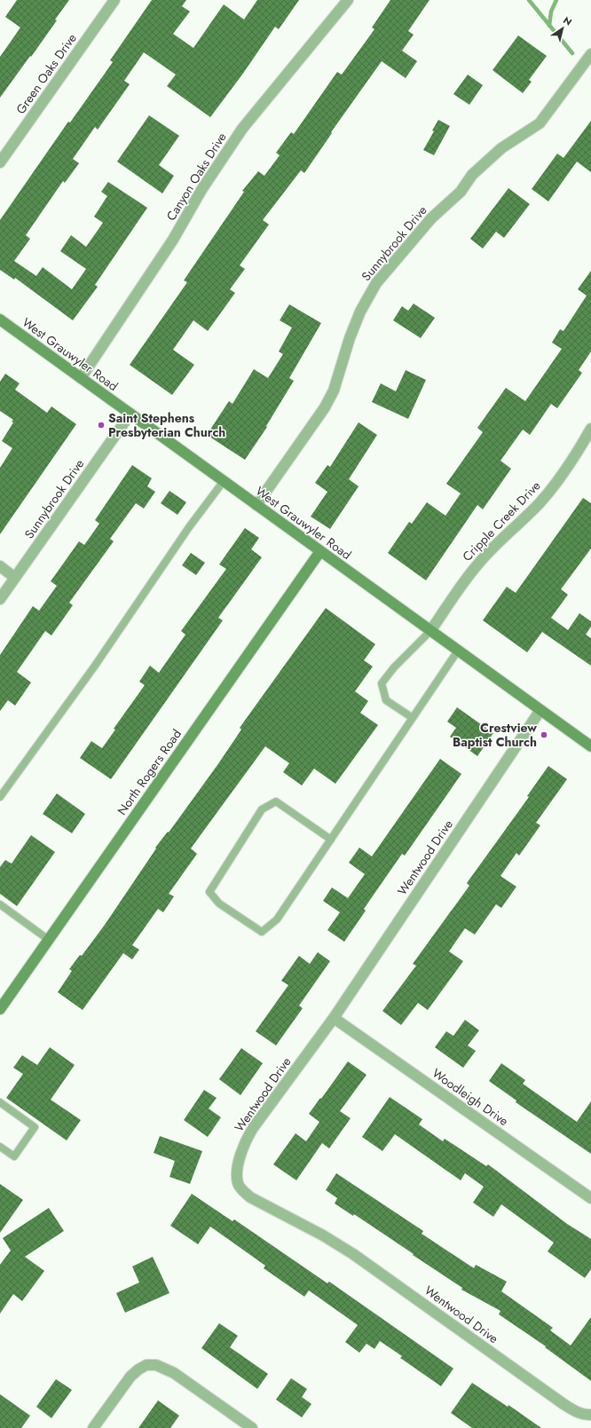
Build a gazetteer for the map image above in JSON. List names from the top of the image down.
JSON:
{
  "streets": {
    "main road": ["West Grauwyler Road", "North Rogers Road"],
    "street": [
      "Green Oaks Drive",
      "Canyon Oaks Drive",
      "Sunnybrook Drive",
      "Cripple Creek Drive",
      "Wentwood Drive",
      "Woodleigh Drive"
    ]
  },
  "crossings": [
    ["Canyon Oaks Drive", "West Grauwyler Road"],
    ["Sunnybrook Drive", "West Grauwyler Road"],
    ["West Grauwyler Road", "Cripple Creek Drive"],
    ["West Grauwyler Road", "North Rogers Road"],
    ["West Grauwyler Road", "Wentwood Drive"],
    ["Wentwood Drive", "Woodleigh Drive"]
  ],
  "places": ["Saint Stephens Presbyterian Church", "Crestview Baptist Church"],
  "north": "top right"
}
